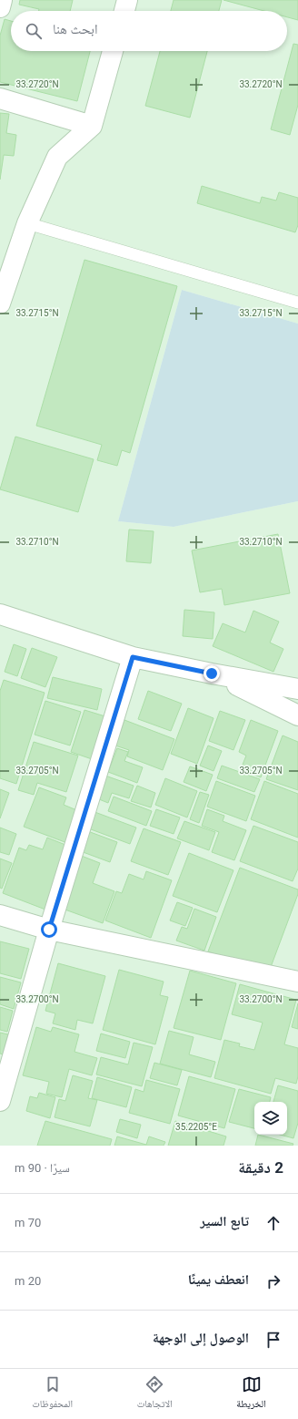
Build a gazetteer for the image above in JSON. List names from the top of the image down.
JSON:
{
  "page": {
    "search": "ابحث هنا",
    "heading": ["2 دقيقة", "سيرًا · 90 m"],
    "list": [
      ["تابع السير", "70 m"],
      ["انعطف يمينًا", "20 m"],
      "الوصول إلى الوجهة"
    ],
    "nav": ["الخريطة", "الاتجاهات", "المحفوظات"]
  },
  "coordinates": [
    "33.2720°N",
    "33.2715°N",
    "33.2710°N",
    "33.2705°N",
    "33.2700°N",
    "35.2205°E"
  ]
}
